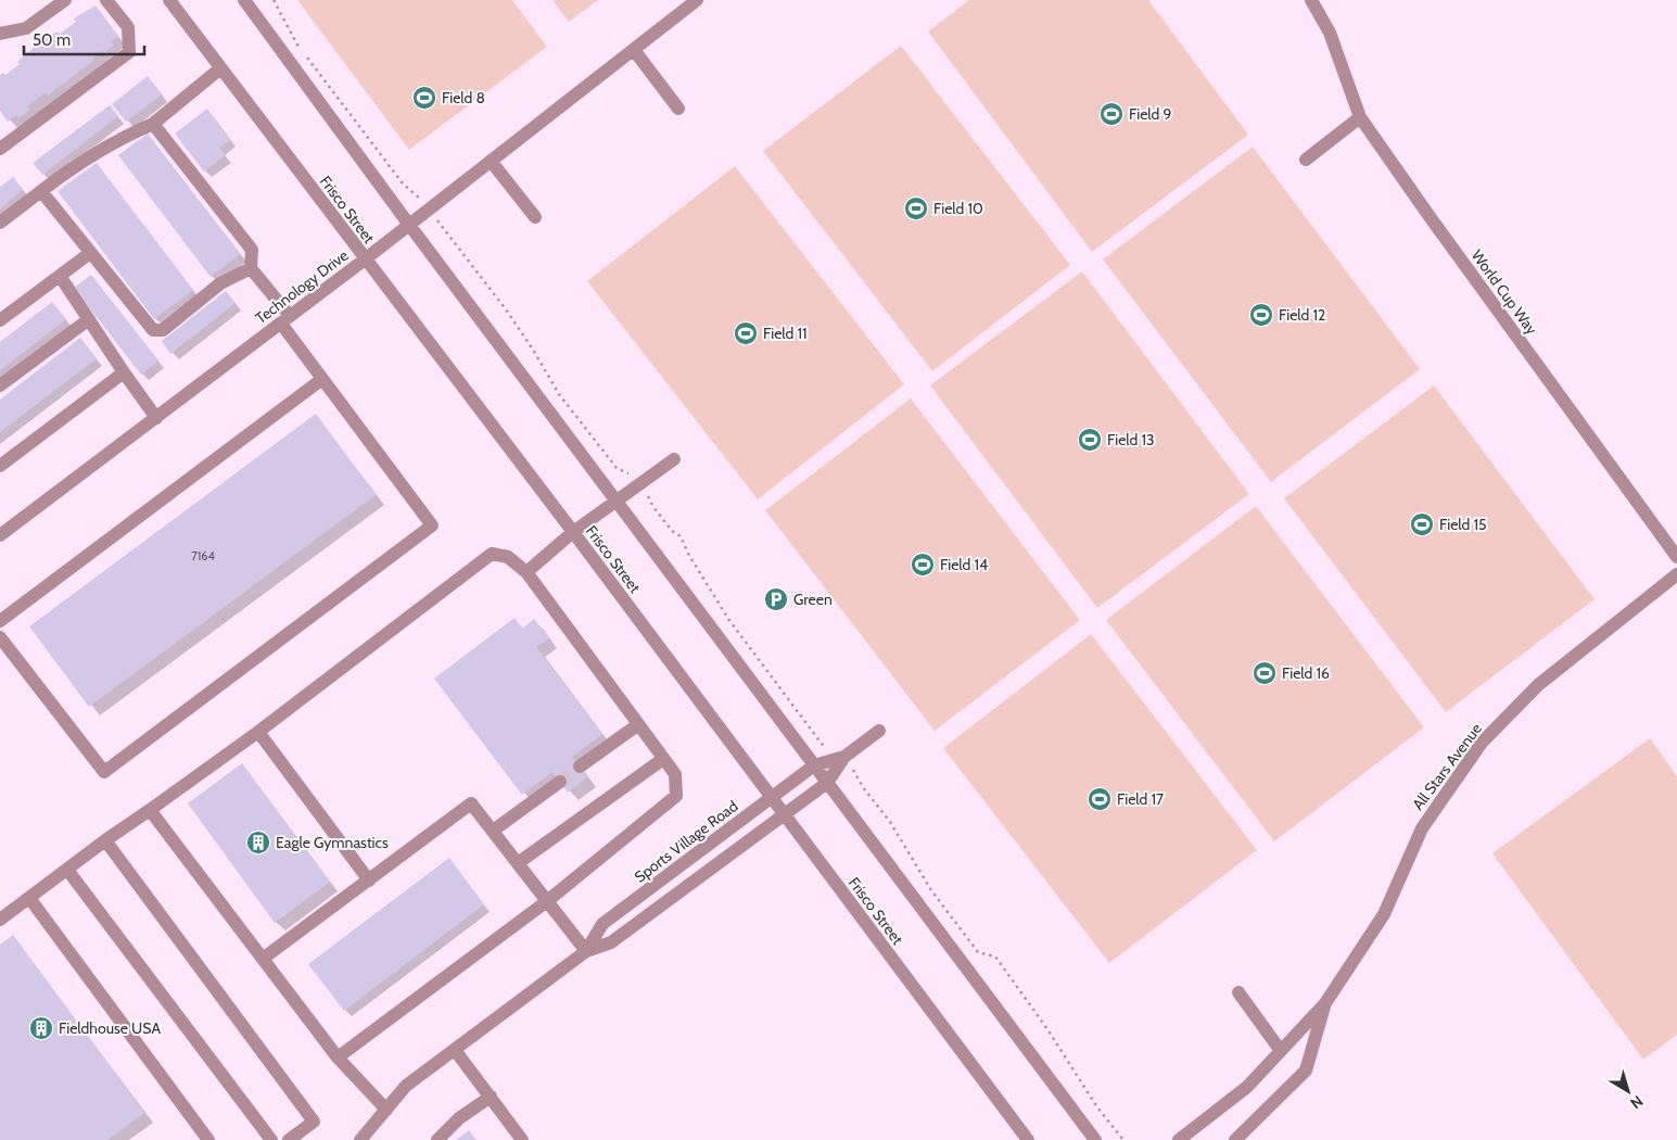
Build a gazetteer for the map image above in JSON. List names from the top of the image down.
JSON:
{
  "streets": {
    "street": [
      "Frisco Street",
      "Technology Drive",
      "World Cup Way",
      "All Stars Avenue",
      "Sports Village Road"
    ]
  },
  "crossings": [
    ["Frisco Street", "Technology Drive"],
    ["Frisco Street", "Sports Village Road"]
  ],
  "places": {
    "sports": [
      "Field 8",
      "Field 9",
      "Field 10",
      "Field 12",
      "Field 11",
      "Field 13",
      "Field 15",
      "Field 14",
      "Field 16",
      "Field 17"
    ],
    "parking": ["Green"],
    "building": ["Eagle Gymnastics", "Fieldhouse USA"]
  },
  "house_numbers": ["7164"],
  "scale_bar": "50 m",
  "north": "bottom right"
}
